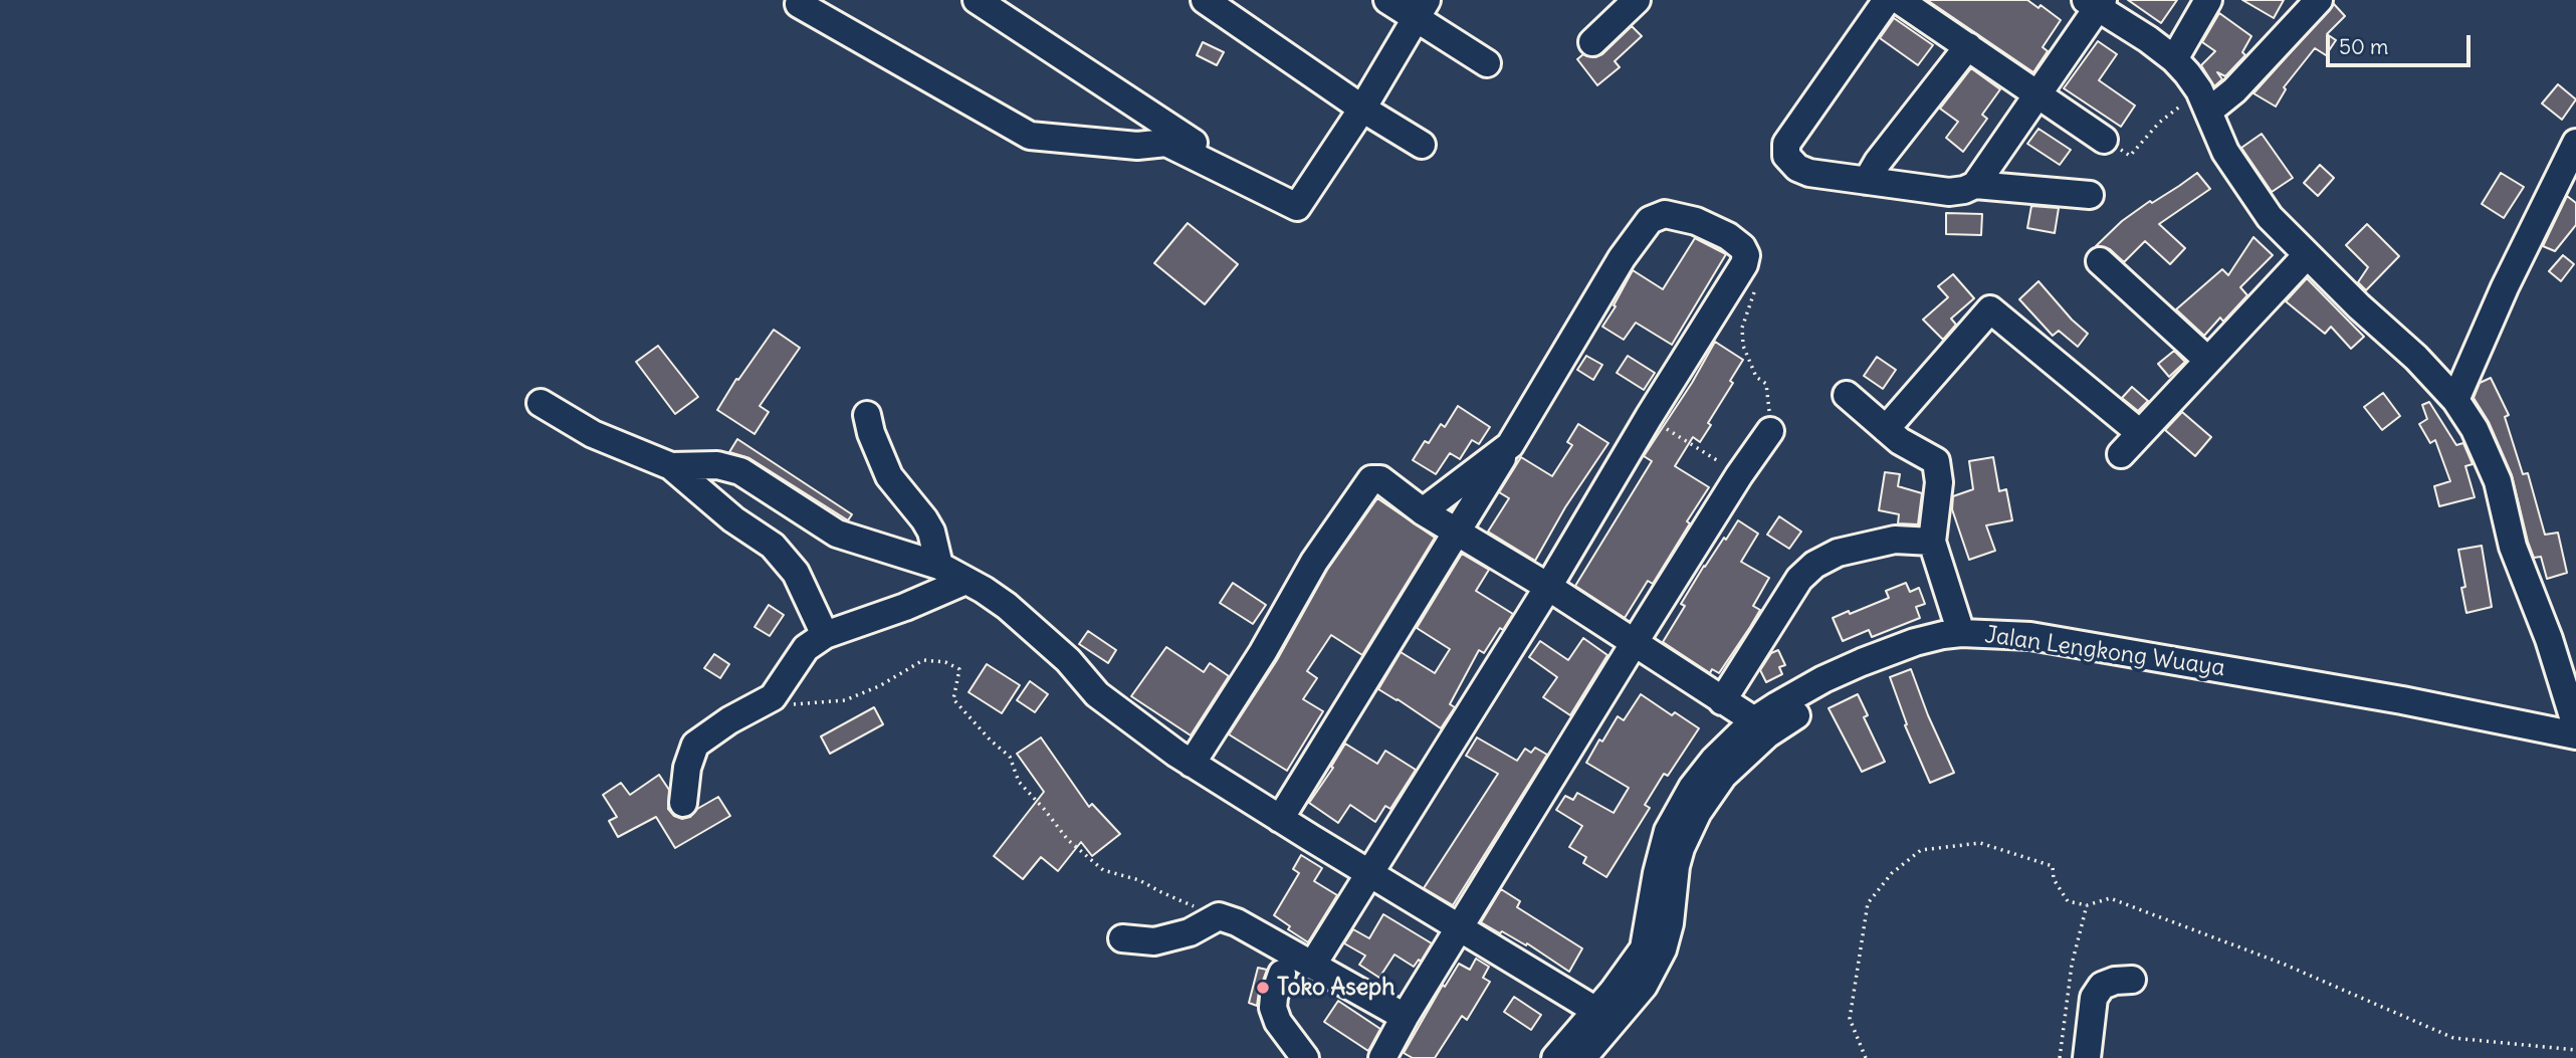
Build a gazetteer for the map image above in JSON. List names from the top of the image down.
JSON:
{
  "streets": {
    "street": ["Jalan Lengkong Wuaya"]
  },
  "places": ["Toko Aseph"],
  "scale_bar": "50 m"
}
